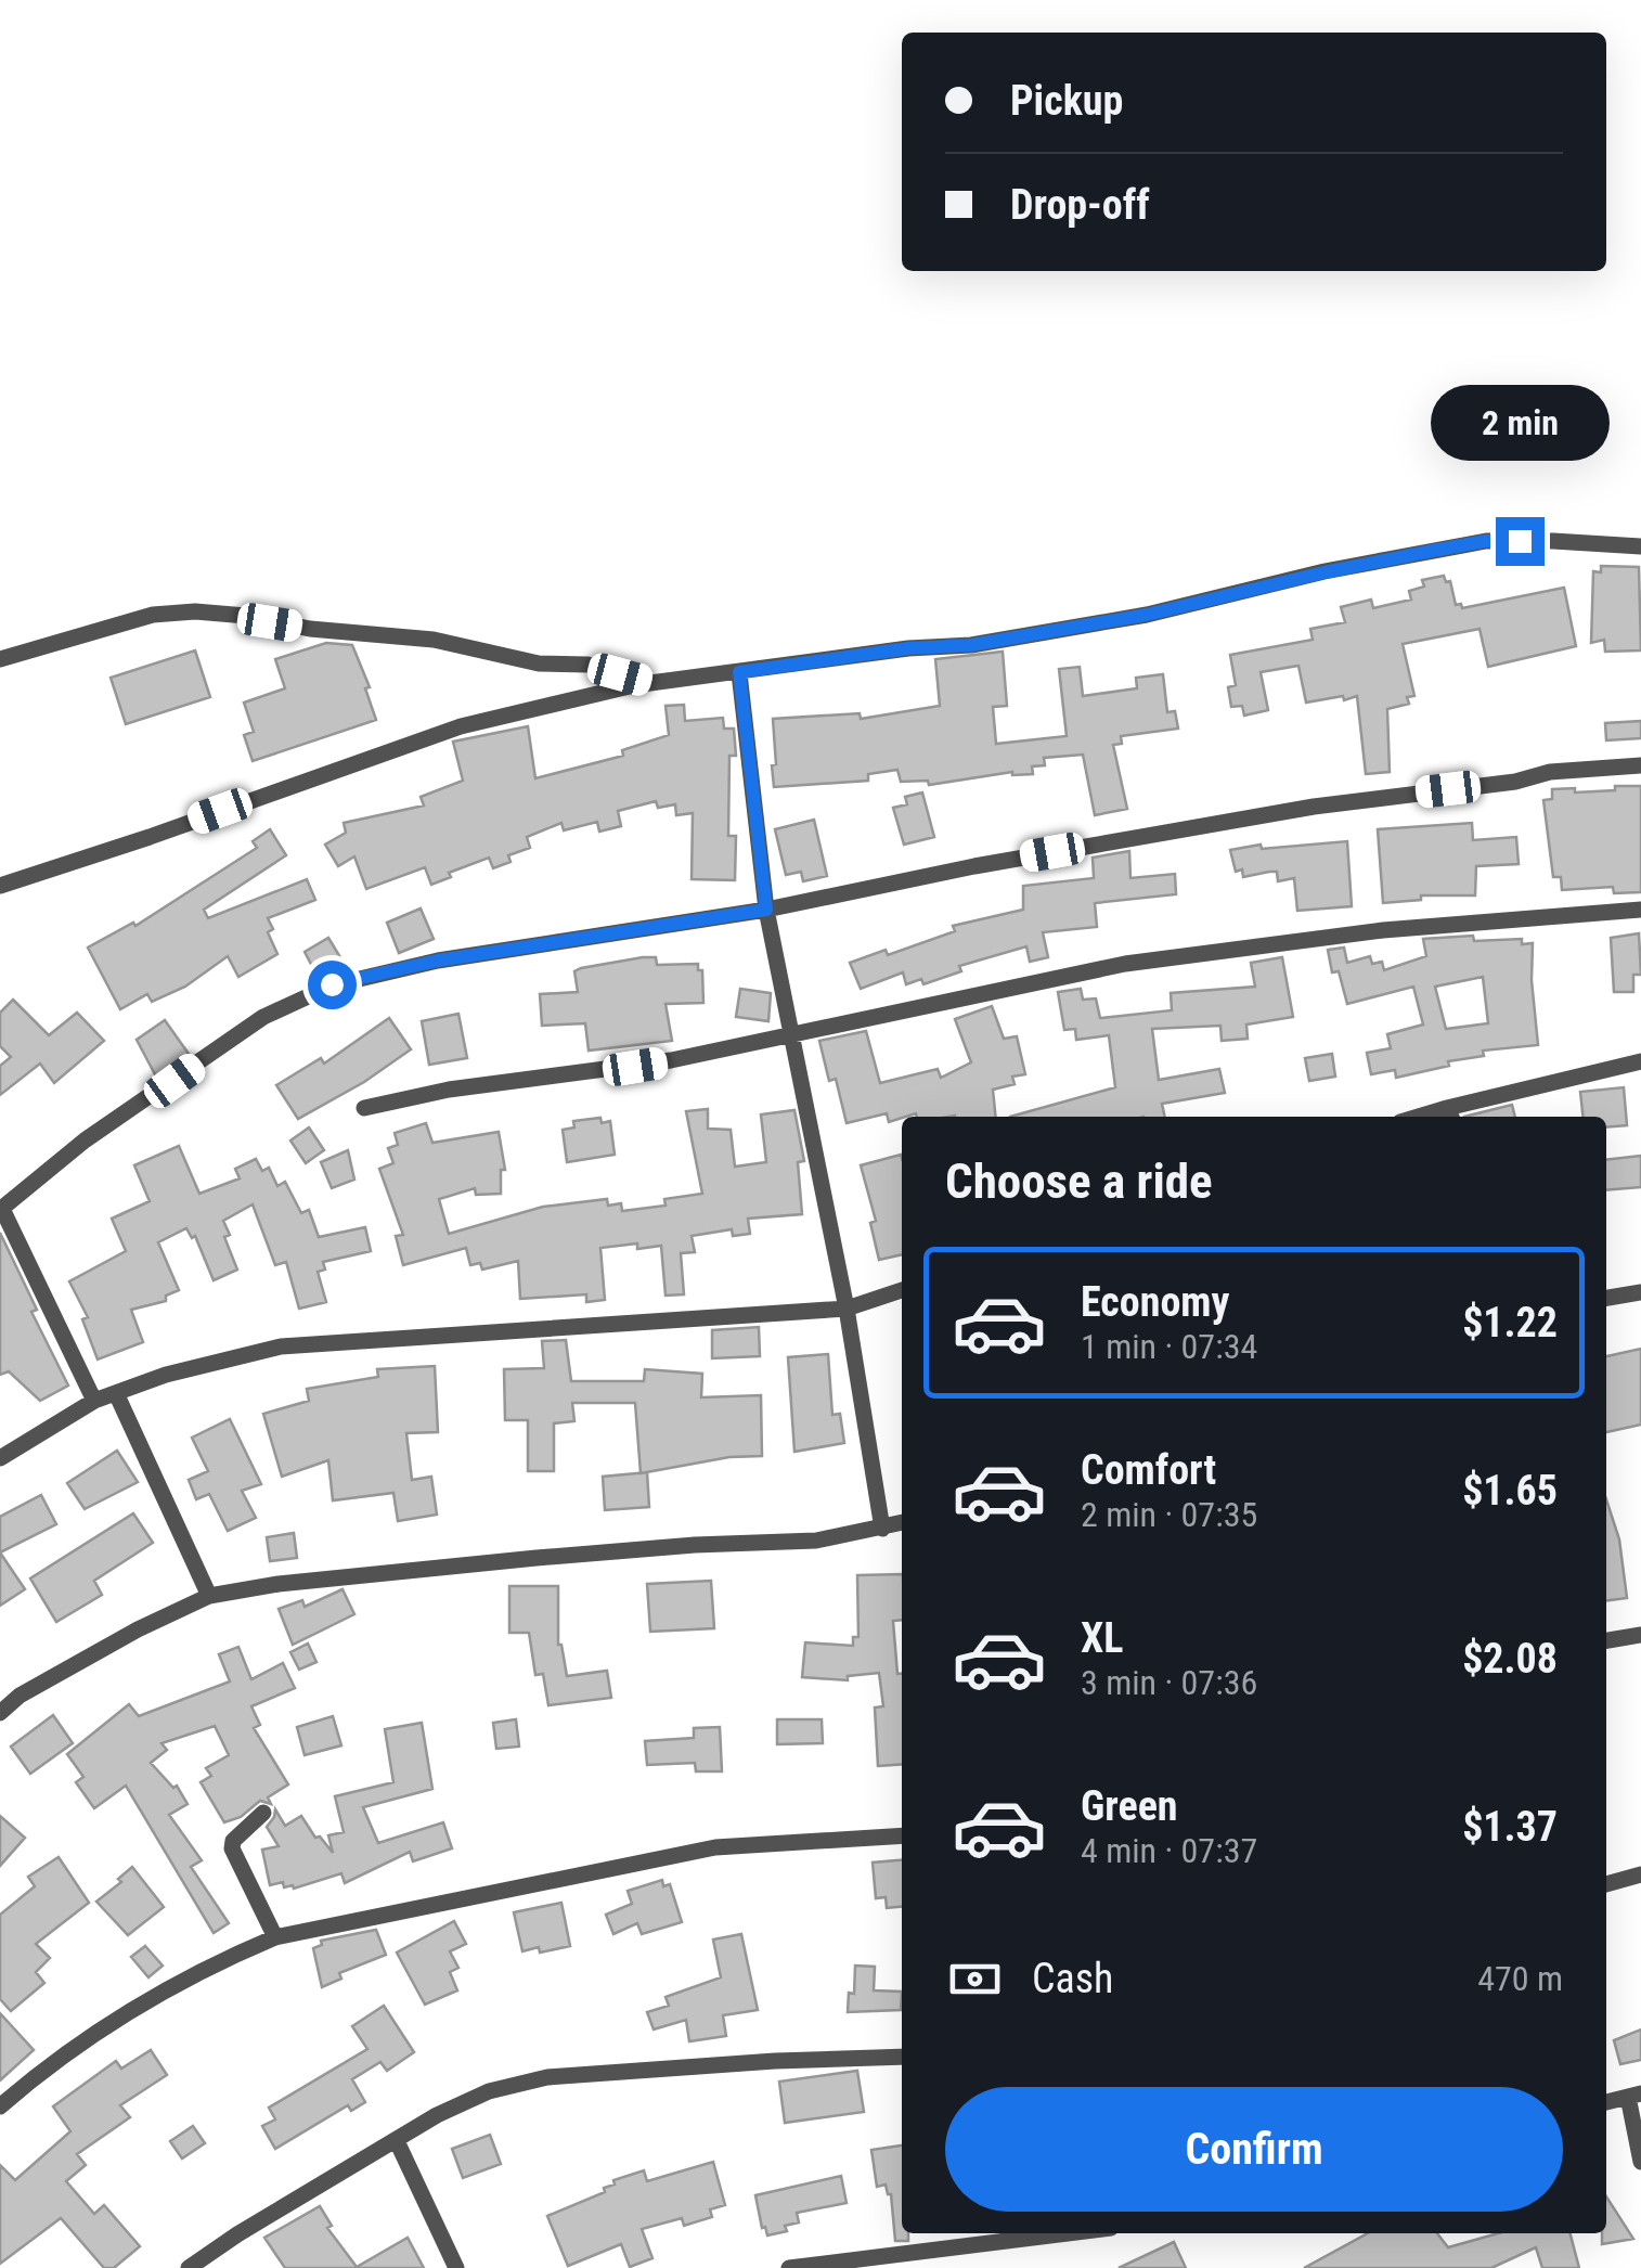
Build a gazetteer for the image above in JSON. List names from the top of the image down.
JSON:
{
  "page": {
    "banner": ["Pickup", "Drop-off"],
    "bubble": "2 min",
    "heading": "Choose a ride",
    "list": [
      {
        "name": "Economy",
        "note": "1 min · 07:34",
        "value": "$1.22"
      },
      {
        "name": "Comfort",
        "note": "2 min · 07:35",
        "value": "$1.65"
      },
      {
        "name": "XL",
        "note": "3 min · 07:36",
        "value": "$2.08"
      },
      {
        "name": "Green",
        "note": "4 min · 07:37",
        "value": "$1.37"
      }
    ],
    "pay": ["Cash", "470 m"],
    "buttons": "Confirm"
  }
}
